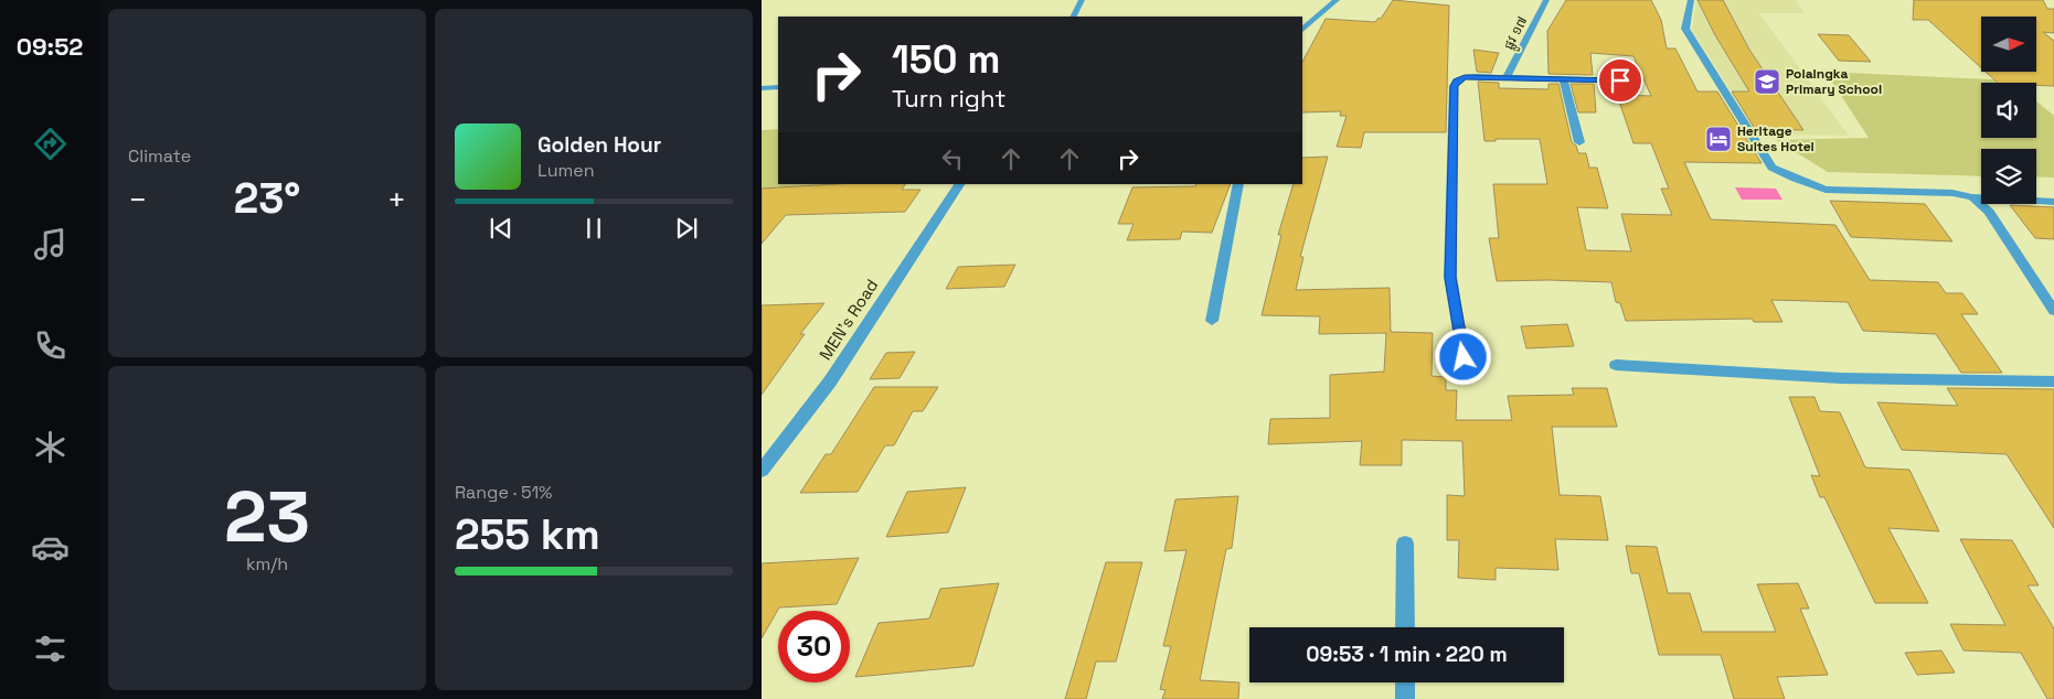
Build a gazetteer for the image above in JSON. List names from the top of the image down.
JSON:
{
  "streets": {
    "street": ["ផ្លូវ ១៧", "MEN's Road"]
  },
  "places": {
    "school or university": ["Polaingka Primary School"],
    "hotel": ["Heritage Suites Hotel"]
  },
  "north": "right",
  "page": {
    "tabs": "09:52",
    "tile": [
      "Climate",
      ["23", "km/h"],
      ["Range · 51%", "255 km"]
    ],
    "turn": ["150 m", "Turn right"],
    "song": ["Golden Hour", "Lumen"],
    "heat": ["−", "23°", "+"],
    "limit": "30",
    "trip": "09:53 · 1 min · 220 m"
  }
}
